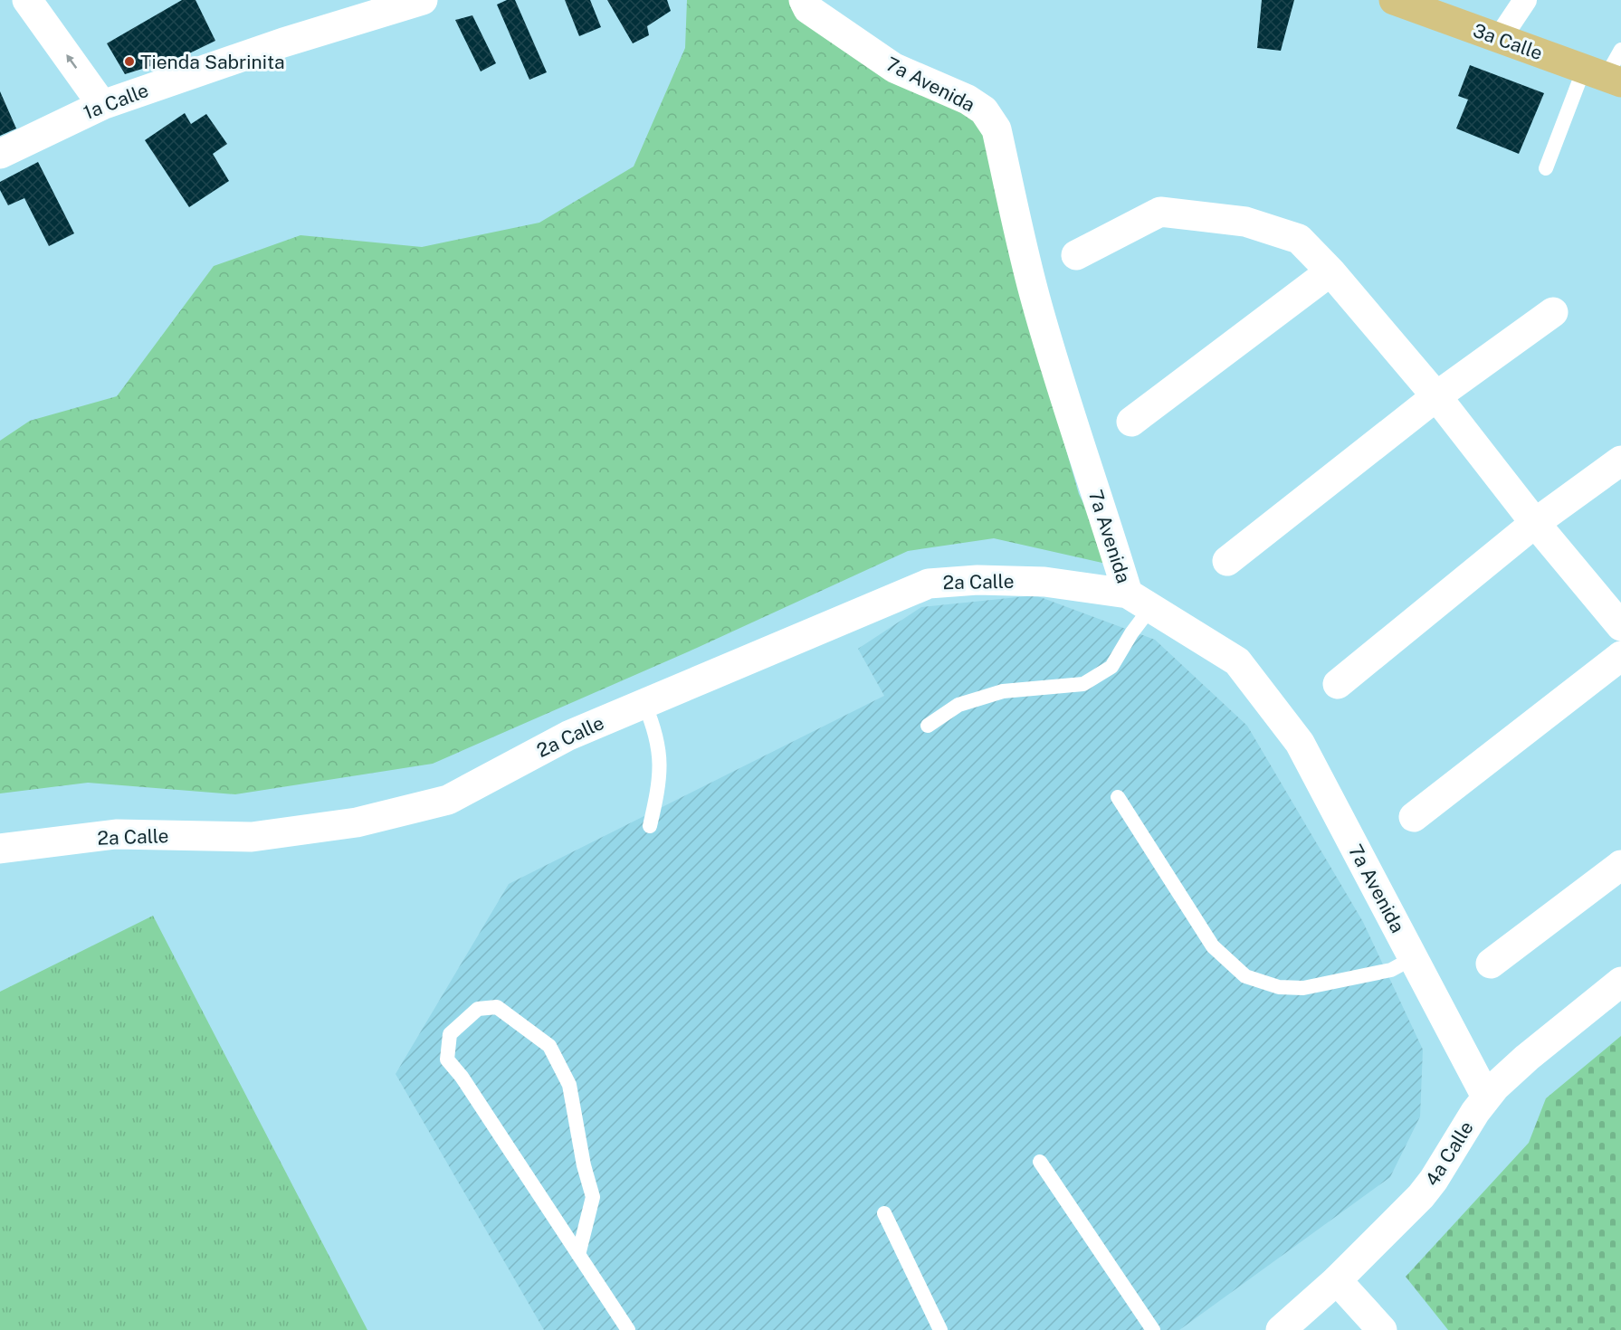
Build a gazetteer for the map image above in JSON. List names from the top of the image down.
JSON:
{
  "streets": {
    "main road": ["3a Calle"],
    "street": [
      "7a Avenida",
      "1a Calle",
      "2a Calle",
      "4a Calle"
    ]
  },
  "crossings": [
    ["7a Avenida", "2a Calle"],
    ["7a Avenida", "4a Calle"]
  ],
  "places": ["Tienda Sabrinita"]
}
